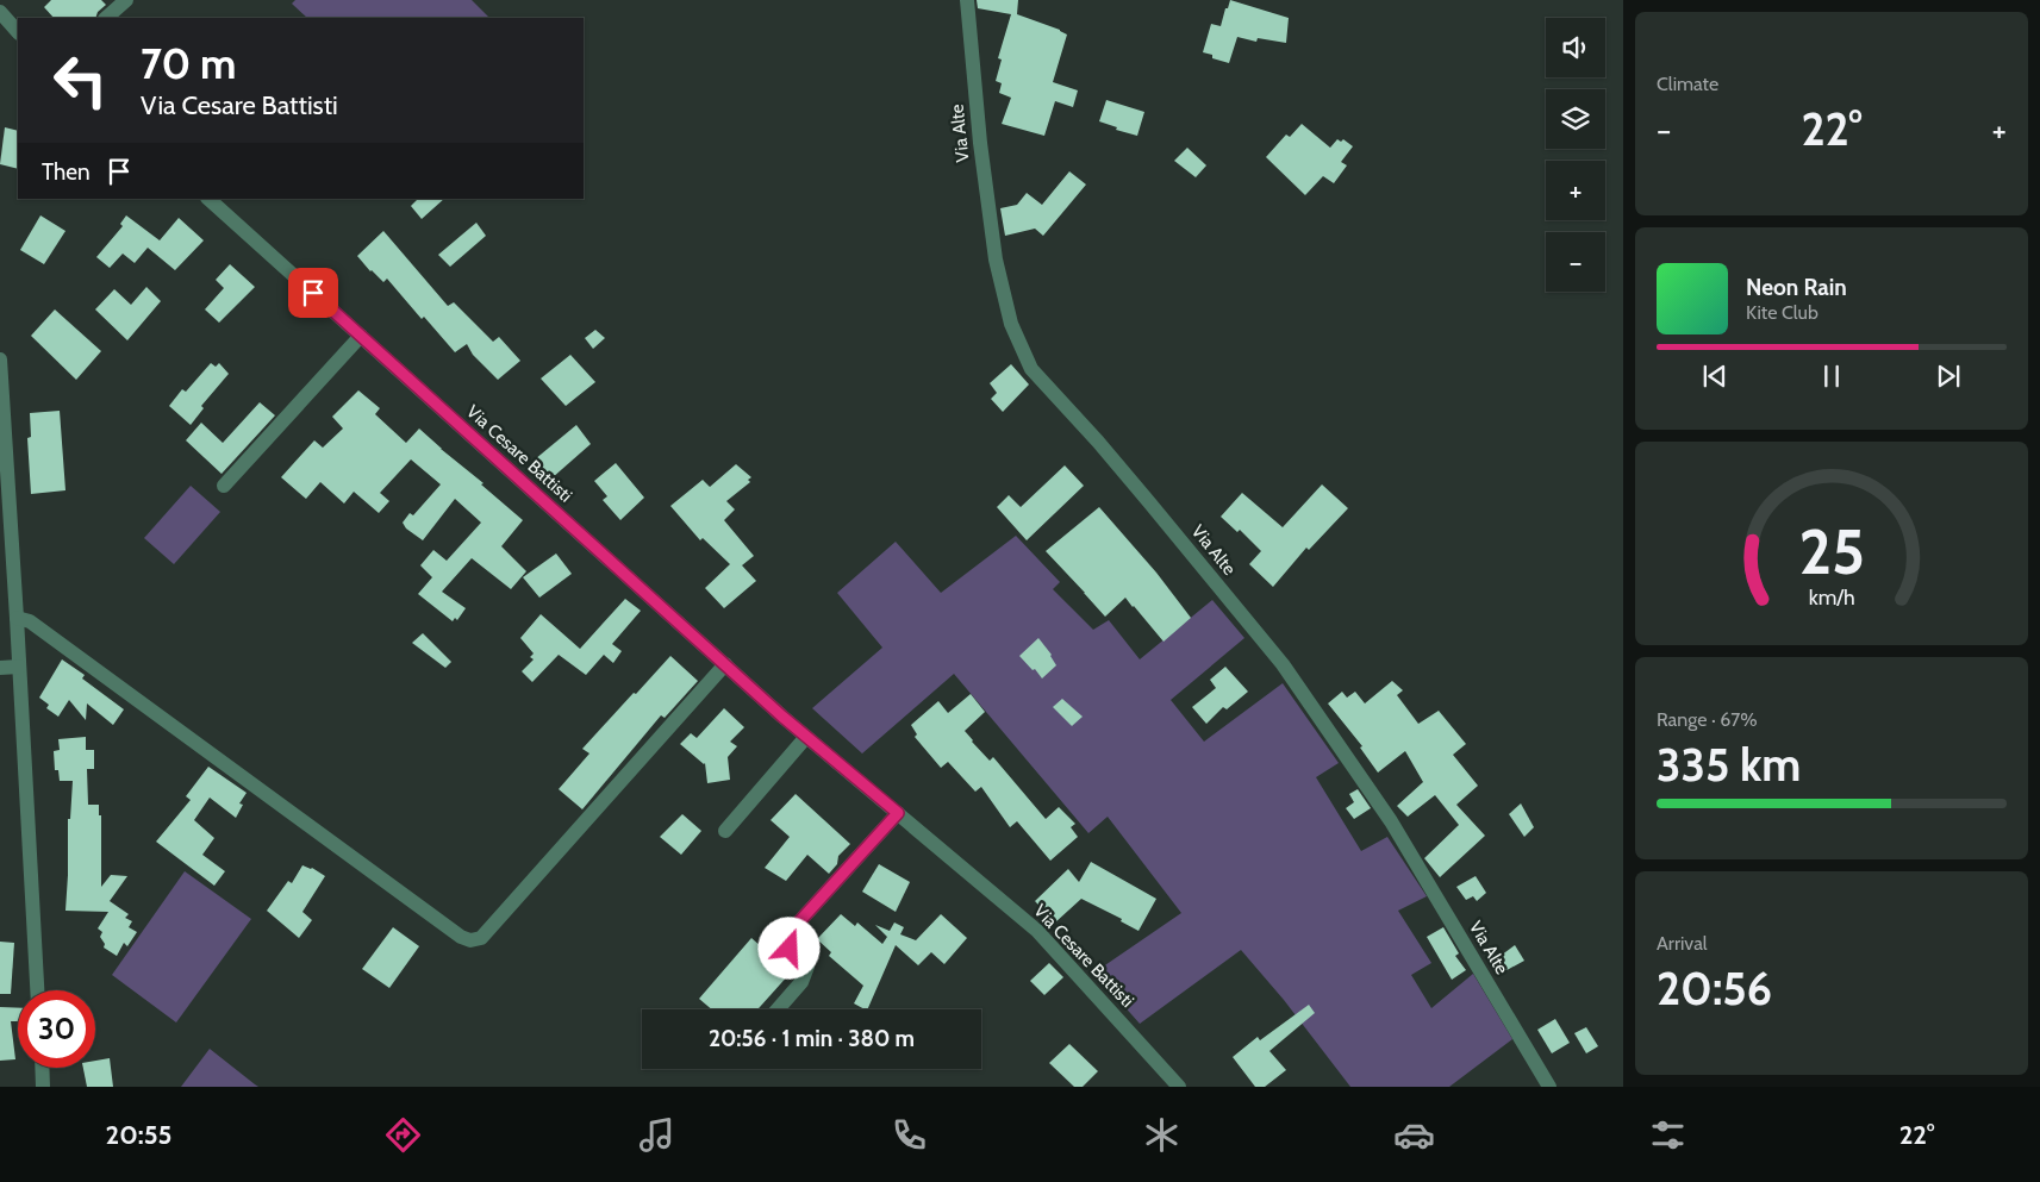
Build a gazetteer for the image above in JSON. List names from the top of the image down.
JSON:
{
  "streets": {
    "street": ["Via Alte", "Via Cesare Battisti"]
  },
  "page": {
    "tile": [
      "Climate",
      ["Range · 67%", "335 km"],
      ["Arrival", "20:56"]
    ],
    "map_buttons": ["+", "−"],
    "turn": ["70 m", "Via Cesare Battisti"],
    "heat": ["−", "22°", "+"],
    "then": "Then",
    "song": ["Neon Rain", "Kite Club"],
    "limit": "30",
    "trip": "20:56 · 1 min · 380 m",
    "tabs": ["20:55", "22°"],
    "gauge": ["25", "km/h"]
  }
}
